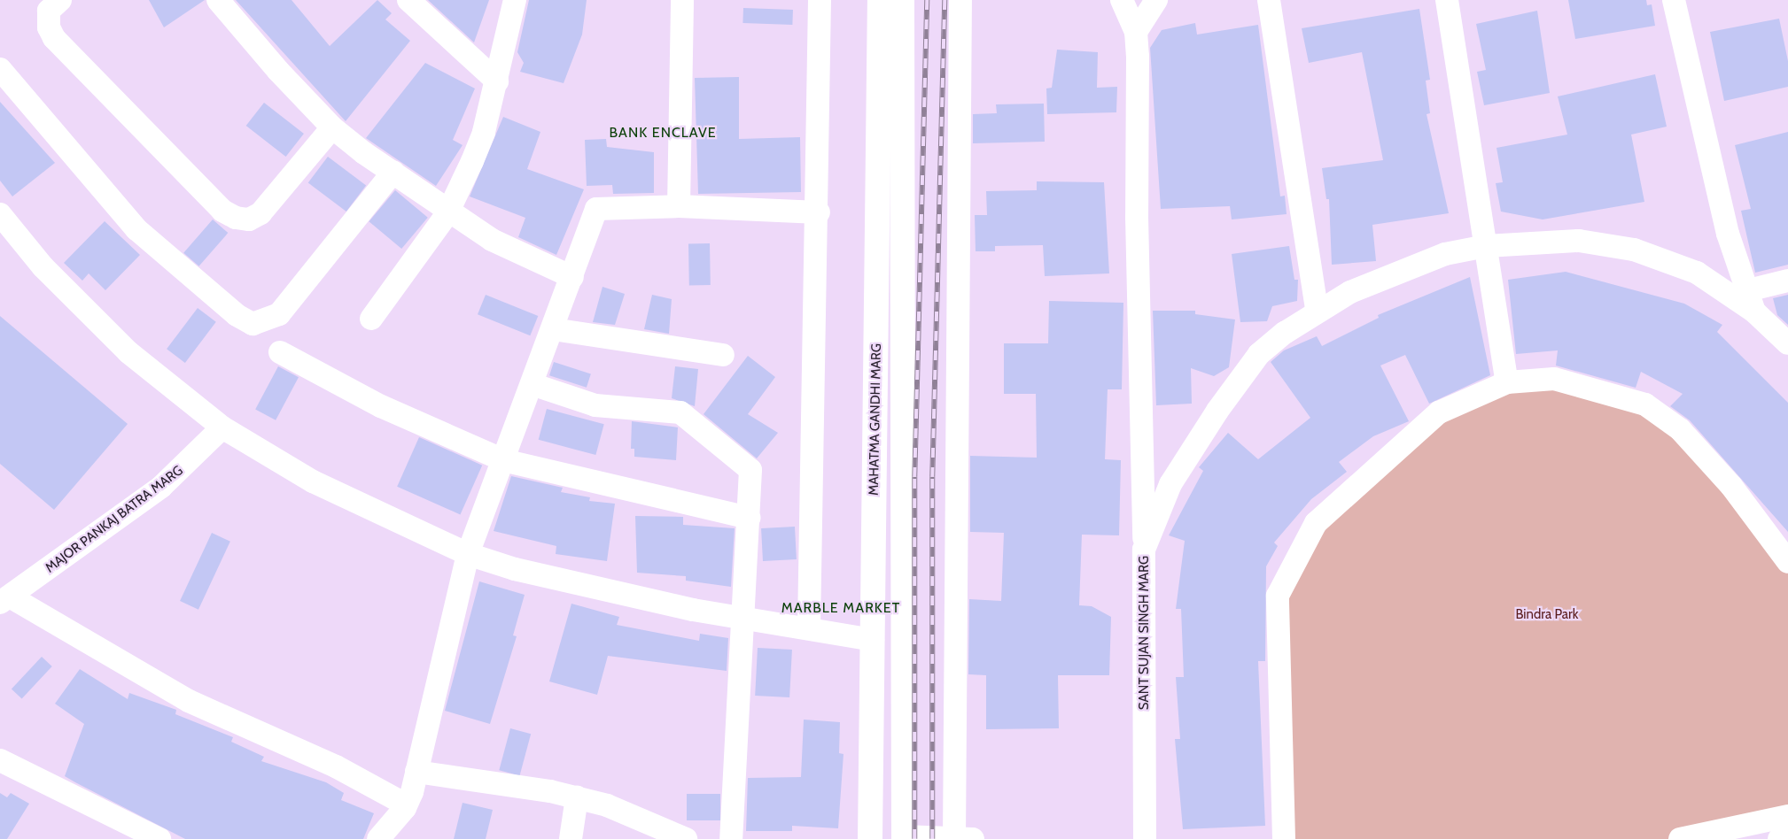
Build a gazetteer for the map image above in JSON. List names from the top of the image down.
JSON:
{
  "streets": {
    "main road": ["MAHATMA GANDHI MARG"],
    "street": ["MAJOR PANKAJ BATRA MARG", "SANT SUJAN SINGH MARG"]
  },
  "districts": ["BANK ENCLAVE", "MARBLE MARKET"],
  "parks": ["Bindra Park"]
}
